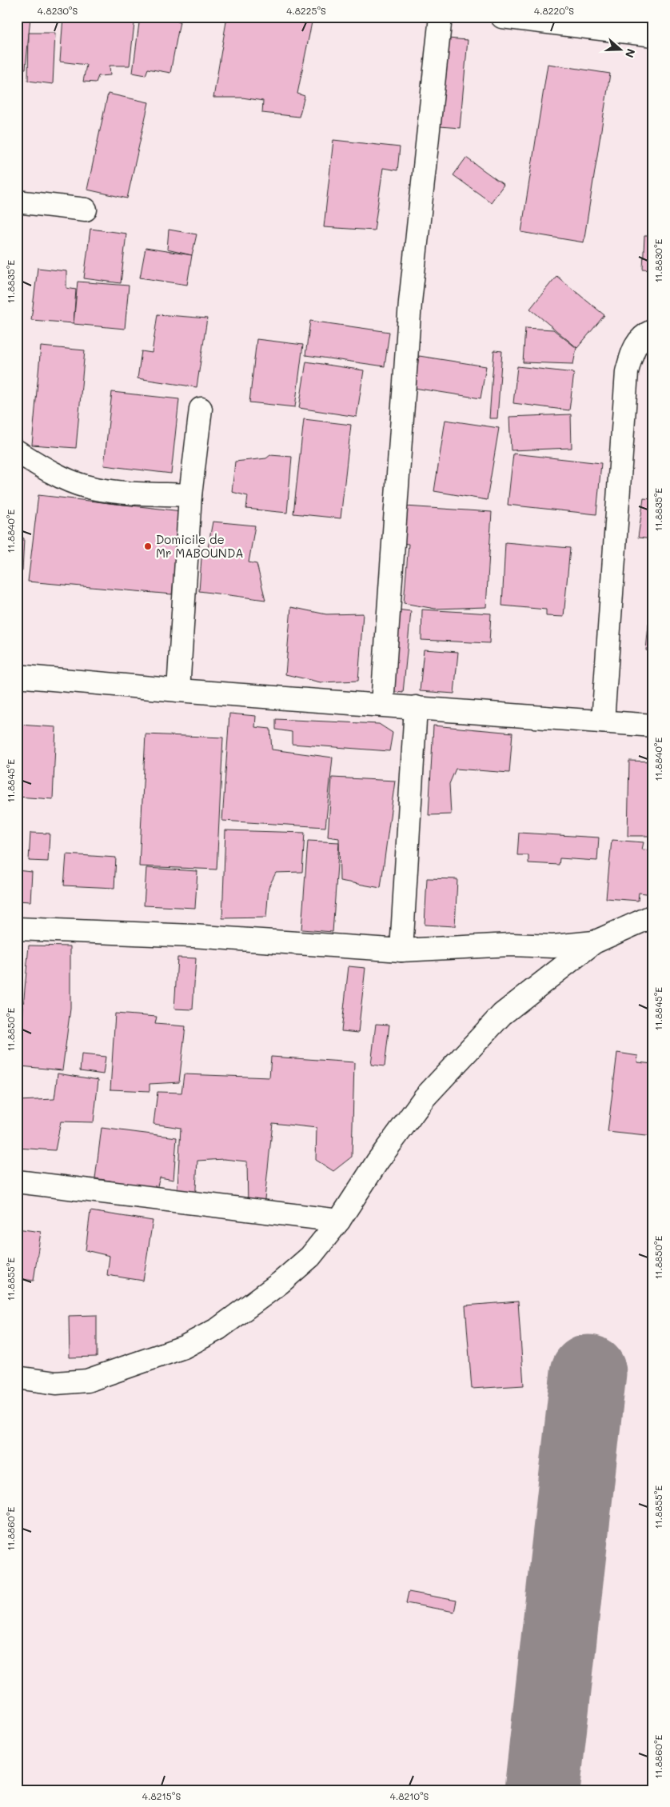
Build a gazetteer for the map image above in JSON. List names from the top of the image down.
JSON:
{
  "places": ["Domicile de Mr MABOUNDA"],
  "north": "right",
  "coordinates": [
    "4.8230°S",
    "4.8225°S",
    "4.8220°S",
    "11.8830°E",
    "11.8835°E",
    "11.8840°E",
    "11.8845°E",
    "11.8850°E",
    "11.8855°E",
    "11.8860°E",
    "4.8215°S",
    "4.8210°S"
  ]
}
